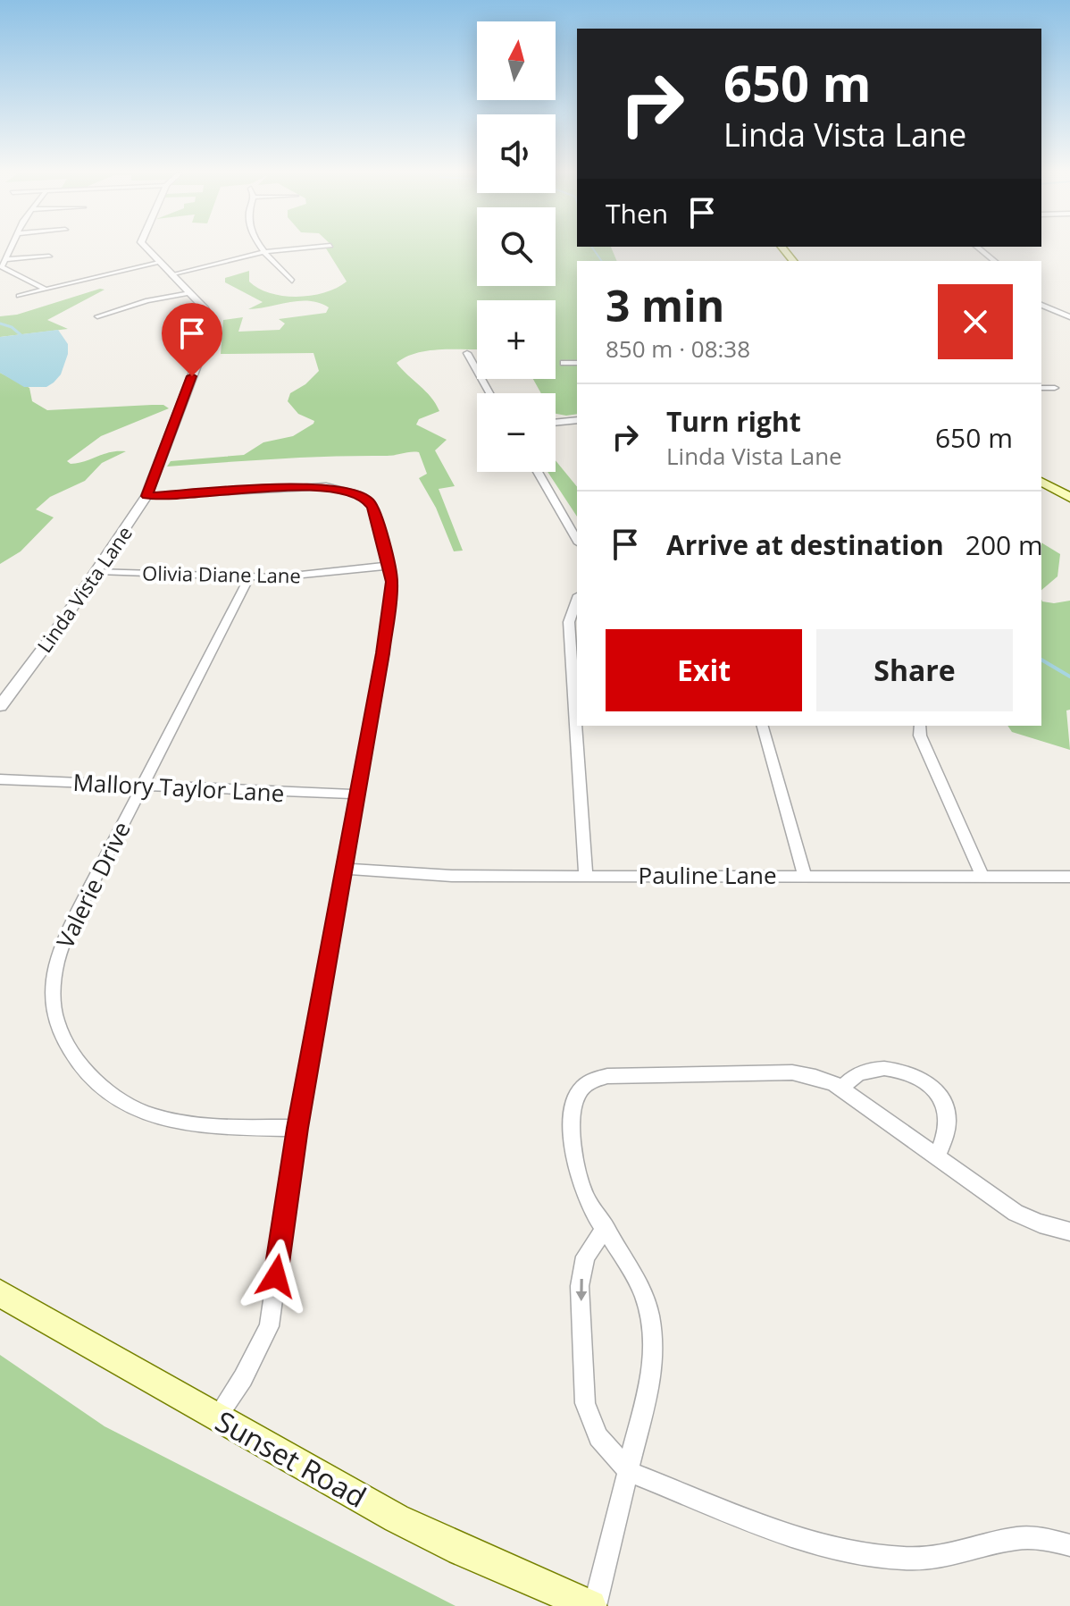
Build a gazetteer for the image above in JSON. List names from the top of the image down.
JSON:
{
  "streets": {
    "main road": ["Sunset Road"],
    "street": [
      "Olivia Diane Lane",
      "Linda Vista Lane",
      "Mallory Taylor Lane",
      "Pauline Lane",
      "Valerie Drive"
    ]
  },
  "crossings": [
    ["Olivia Diane Lane", "Linda Vista Lane"],
    ["Olivia Diane Lane", "Valerie Drive"],
    ["Mallory Taylor Lane", "Valerie Drive"]
  ],
  "north": "top",
  "page": {
    "map_buttons": ["+", "−"],
    "turn": ["650 m", "Linda Vista Lane"],
    "then": "Then",
    "heading": ["3 min", "850 m · 08:38"],
    "list": [
      {
        "name": "Turn right",
        "note": "Linda Vista Lane",
        "value": "650 m"
      },
      {
        "name": "Arrive at destination",
        "value": "200 m"
      }
    ],
    "buttons": ["Exit", "Share"]
  }
}
